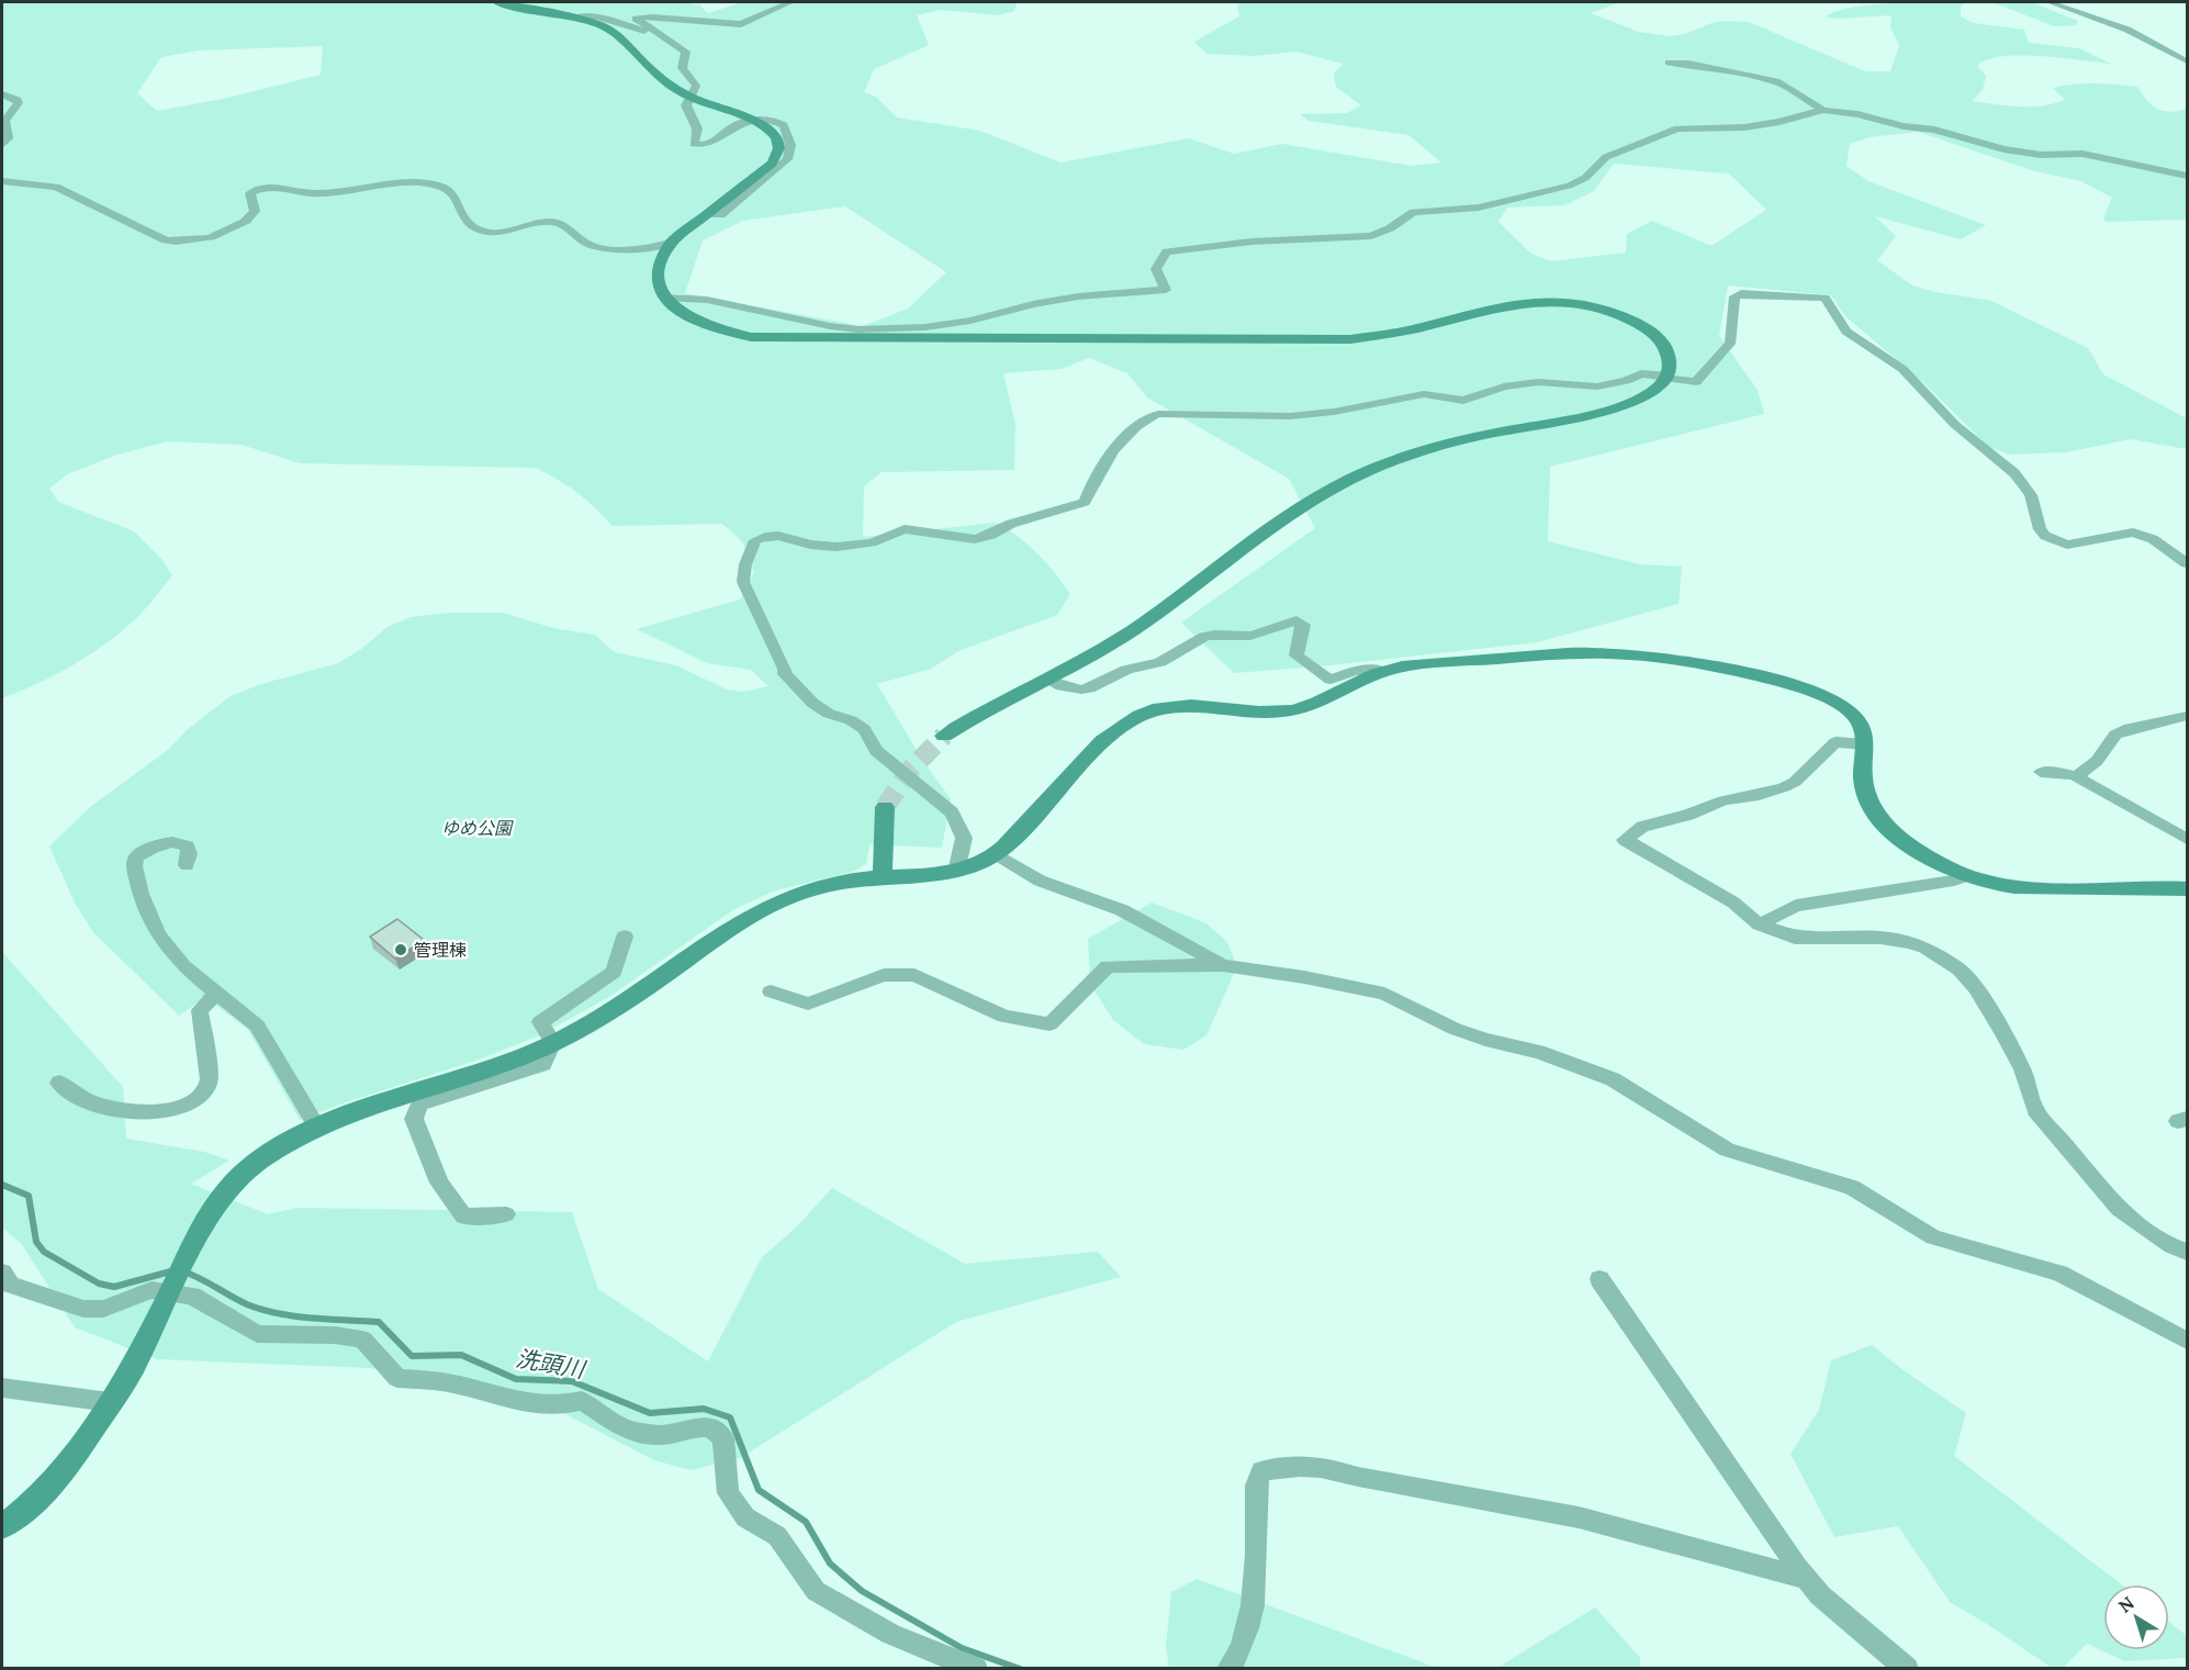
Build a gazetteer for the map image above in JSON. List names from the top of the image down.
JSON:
{
  "water": ["洗頭川"],
  "parks": ["ゆめ公園"],
  "places": ["管理棟"],
  "north": "top left"
}
